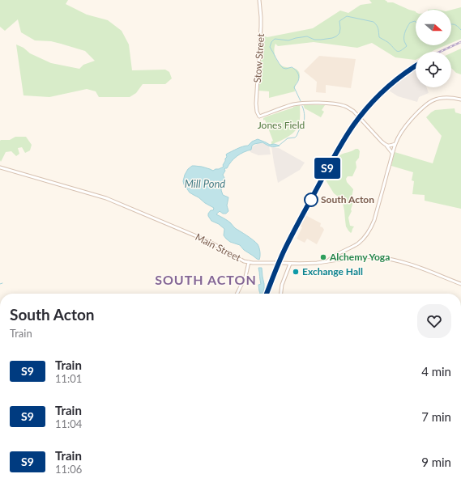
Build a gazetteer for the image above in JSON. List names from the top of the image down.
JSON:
{
  "streets": {
    "street": ["Stow Street", "Main Street"]
  },
  "districts": ["SOUTH ACTON"],
  "water": ["Mill Pond"],
  "parks": ["Jones Field"],
  "places": ["South Acton", "Alchemy Yoga", "Exchange Hall"],
  "north": "right",
  "page": {
    "on_map": "S9",
    "heading": ["South Acton", "Train"],
    "list": [
      {
        "mark": "S9",
        "name": "Train",
        "note": "11:01",
        "value": "4 min"
      },
      {
        "mark": "S9",
        "name": "Train",
        "note": "11:04",
        "value": "7 min"
      },
      {
        "mark": "S9",
        "name": "Train",
        "note": "11:06",
        "value": "9 min"
      }
    ]
  }
}
